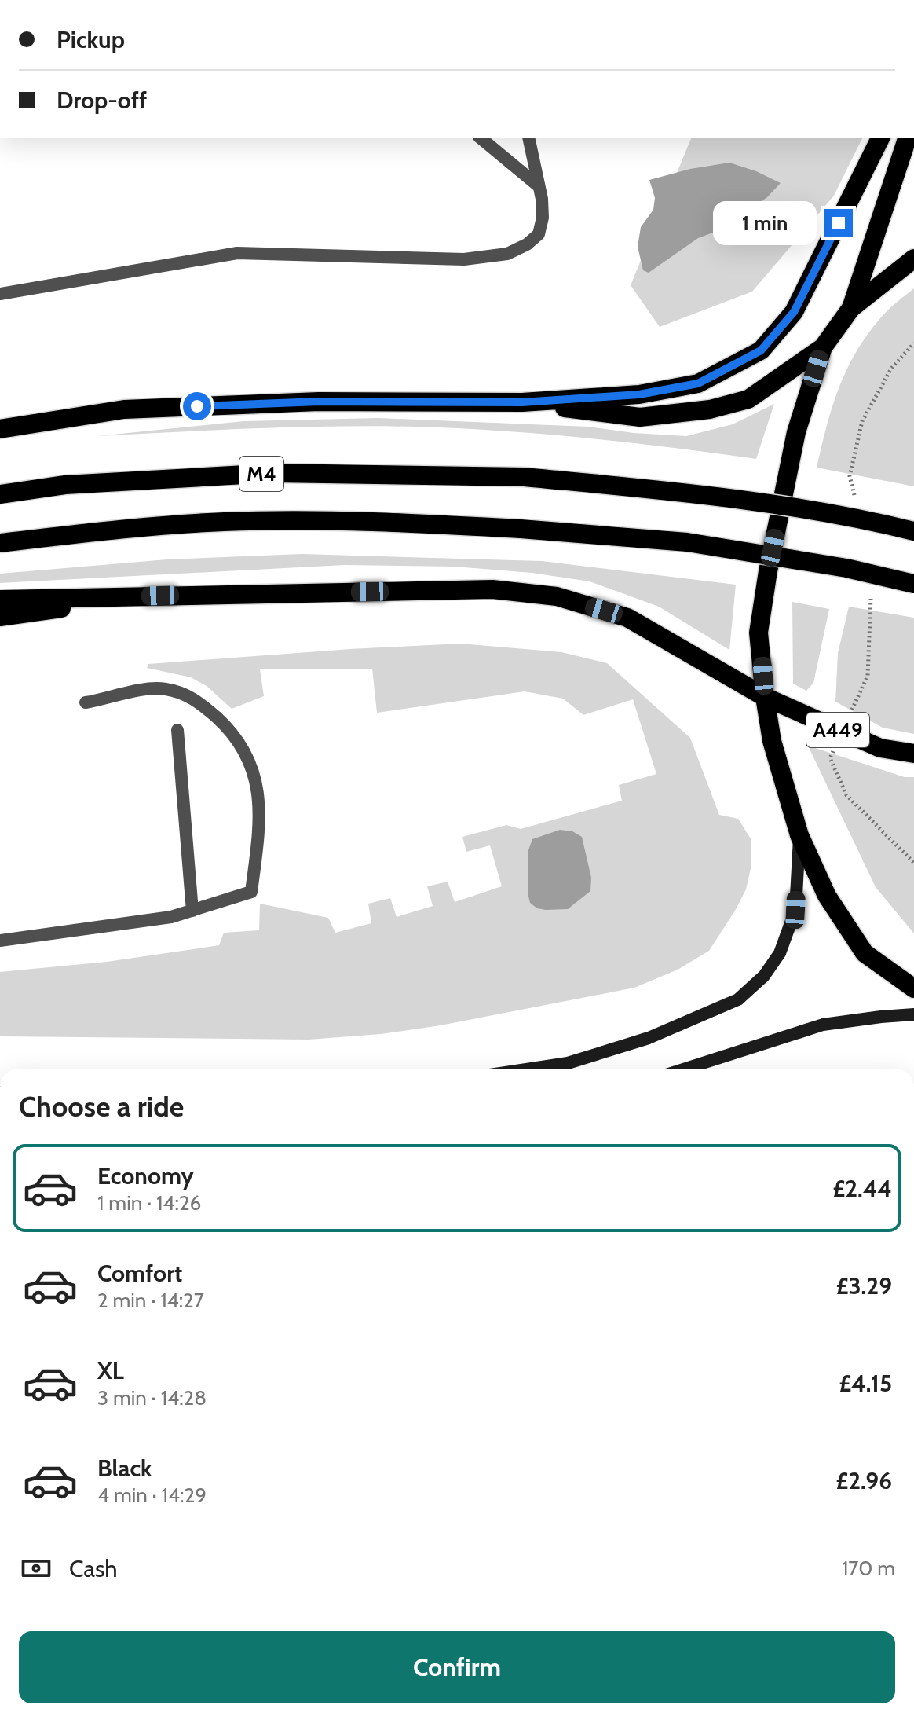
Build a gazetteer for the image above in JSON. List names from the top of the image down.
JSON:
{
  "streets": {
    "highway": ["M4", "A449"]
  },
  "page": {
    "banner": ["Pickup", "Drop-off"],
    "bubble": "1 min",
    "heading": "Choose a ride",
    "list": [
      {
        "name": "Economy",
        "note": "1 min · 14:26",
        "value": "£2.44"
      },
      {
        "name": "Comfort",
        "note": "2 min · 14:27",
        "value": "£3.29"
      },
      {
        "name": "XL",
        "note": "3 min · 14:28",
        "value": "£4.15"
      },
      {
        "name": "Black",
        "note": "4 min · 14:29",
        "value": "£2.96"
      }
    ],
    "pay": ["Cash", "170 m"],
    "buttons": "Confirm"
  }
}
